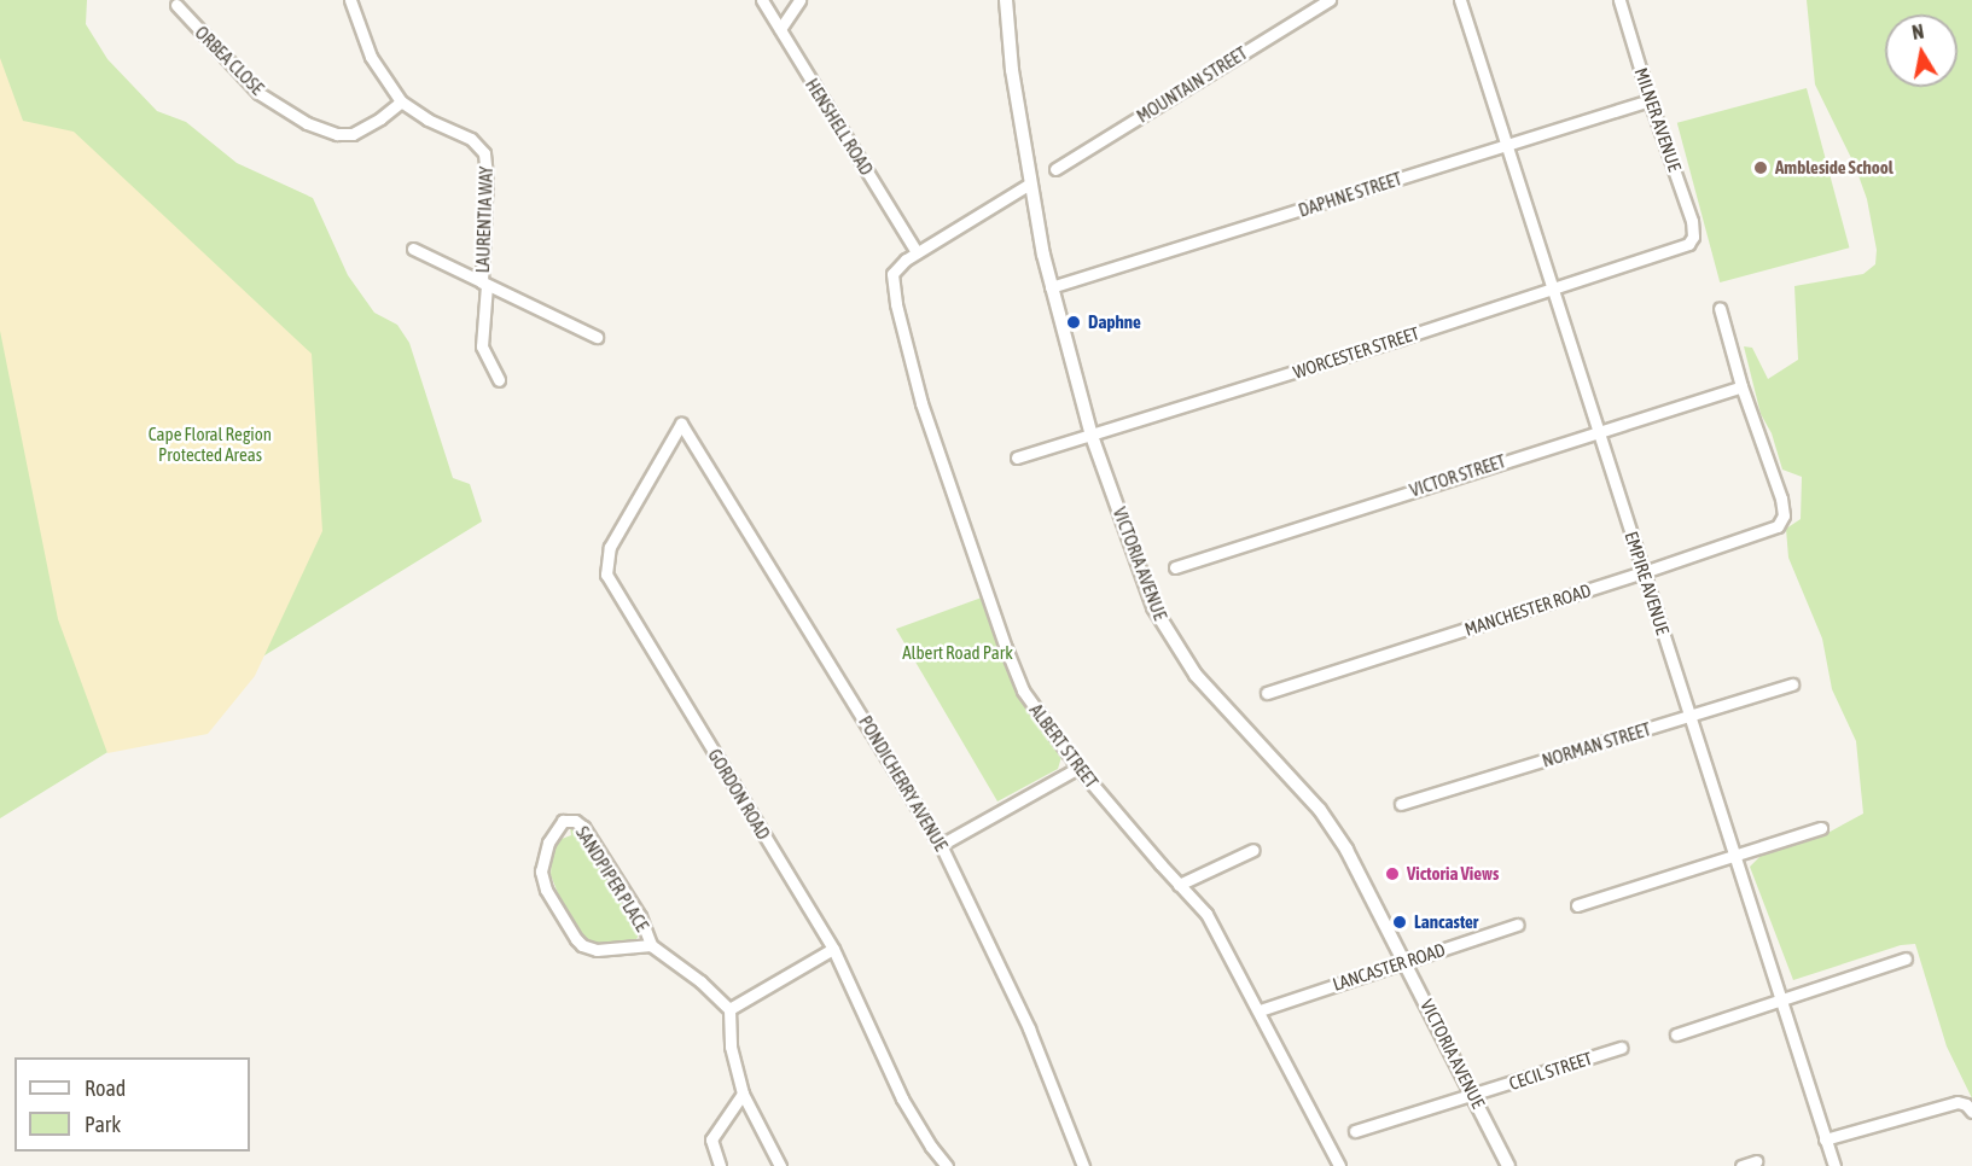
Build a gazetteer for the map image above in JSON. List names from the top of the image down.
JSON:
{
  "streets": {
    "street": [
      "ORBEA CLOSE",
      "MOUNTAIN STREET",
      "MILNER AVENUE",
      "HENSHELL ROAD",
      "DAPHNE STREET",
      "LAURENTIA WAY",
      "WORCESTER STREET",
      "VICTOR STREET",
      "VICTORIA AVENUE",
      "EMPIRE AVENUE",
      "MANCHESTER ROAD",
      "NORMAN STREET",
      "ALBERT STREET",
      "PONDICHERRY AVENUE",
      "GORDON ROAD",
      "SANDPIPER PLACE",
      "LANCASTER ROAD",
      "CECIL STREET"
    ]
  },
  "crossings": [
    ["ORBEA CLOSE", "LAURENTIA WAY"],
    ["MILNER AVENUE", "DAPHNE STREET"],
    ["MILNER AVENUE", "WORCESTER STREET"],
    ["HENSHELL ROAD", "ALBERT STREET"],
    ["DAPHNE STREET", "VICTORIA AVENUE"],
    ["DAPHNE STREET", "EMPIRE AVENUE"],
    ["WORCESTER STREET", "VICTORIA AVENUE"],
    ["WORCESTER STREET", "EMPIRE AVENUE"],
    ["VICTOR STREET", "EMPIRE AVENUE"],
    ["VICTOR STREET", "MANCHESTER ROAD"],
    ["VICTORIA AVENUE", "LANCASTER ROAD"],
    ["VICTORIA AVENUE", "CECIL STREET"],
    ["EMPIRE AVENUE", "MANCHESTER ROAD"],
    ["EMPIRE AVENUE", "NORMAN STREET"],
    ["ALBERT STREET", "LANCASTER ROAD"],
    ["PONDICHERRY AVENUE", "GORDON ROAD"]
  ],
  "parks": ["Cape Floral Region Protected Areas", "Albert Road Park"],
  "places": [
    "Ambleside School",
    "Daphne",
    "Victoria Views",
    "Lancaster"
  ],
  "legend": ["Road", "Park"],
  "north": "top"
}
